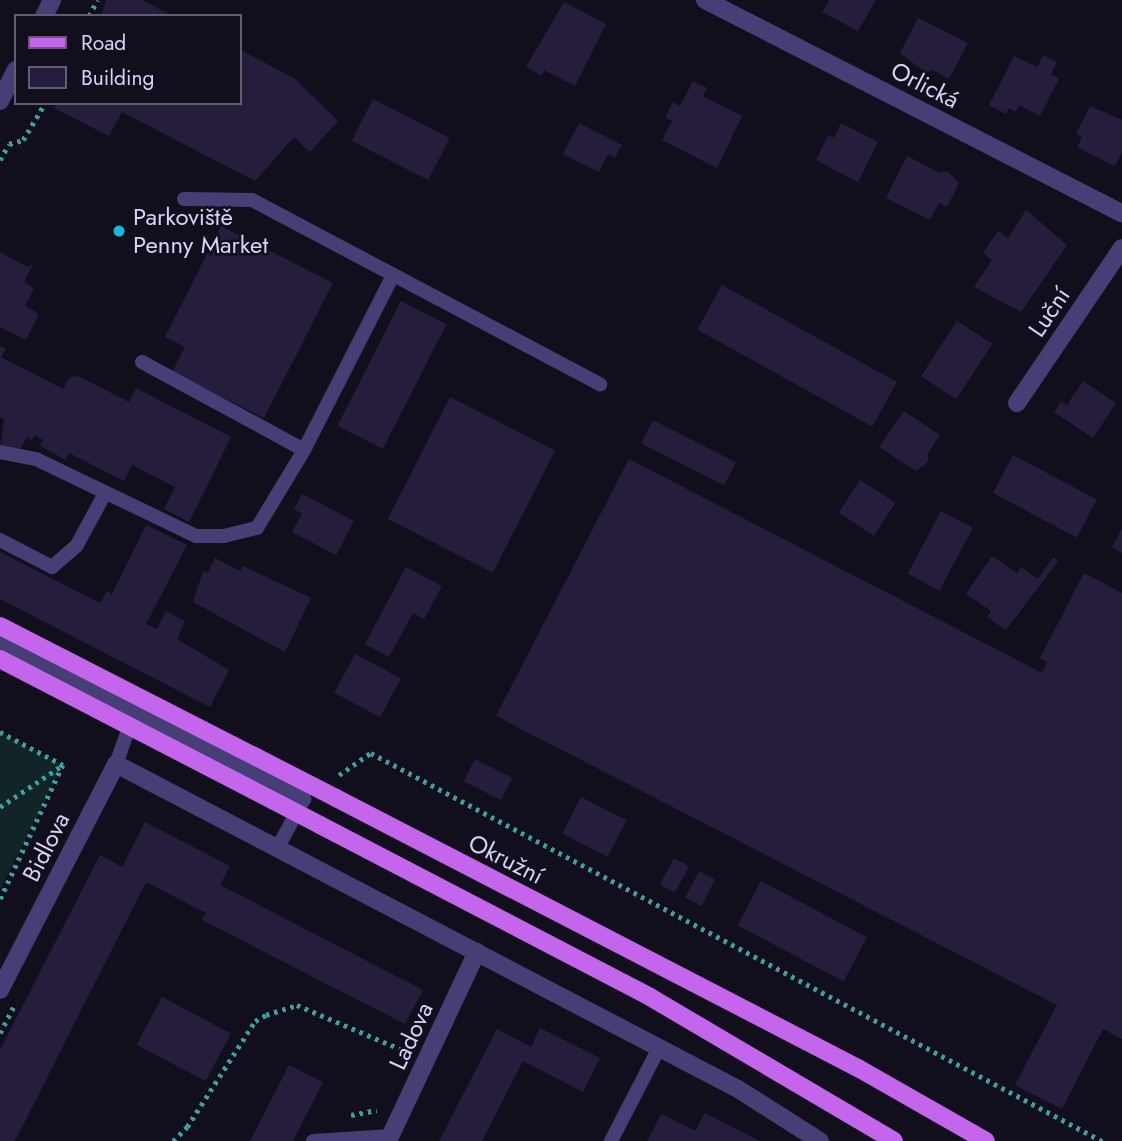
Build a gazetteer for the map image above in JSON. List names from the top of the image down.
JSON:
{
  "streets": {
    "main road": ["Okružní"],
    "street": [
      "Orlická",
      "Luční",
      "Bidlova",
      "Ladova"
    ]
  },
  "places": ["Parkoviště Penny Market"],
  "legend": ["Road", "Building"]
}
